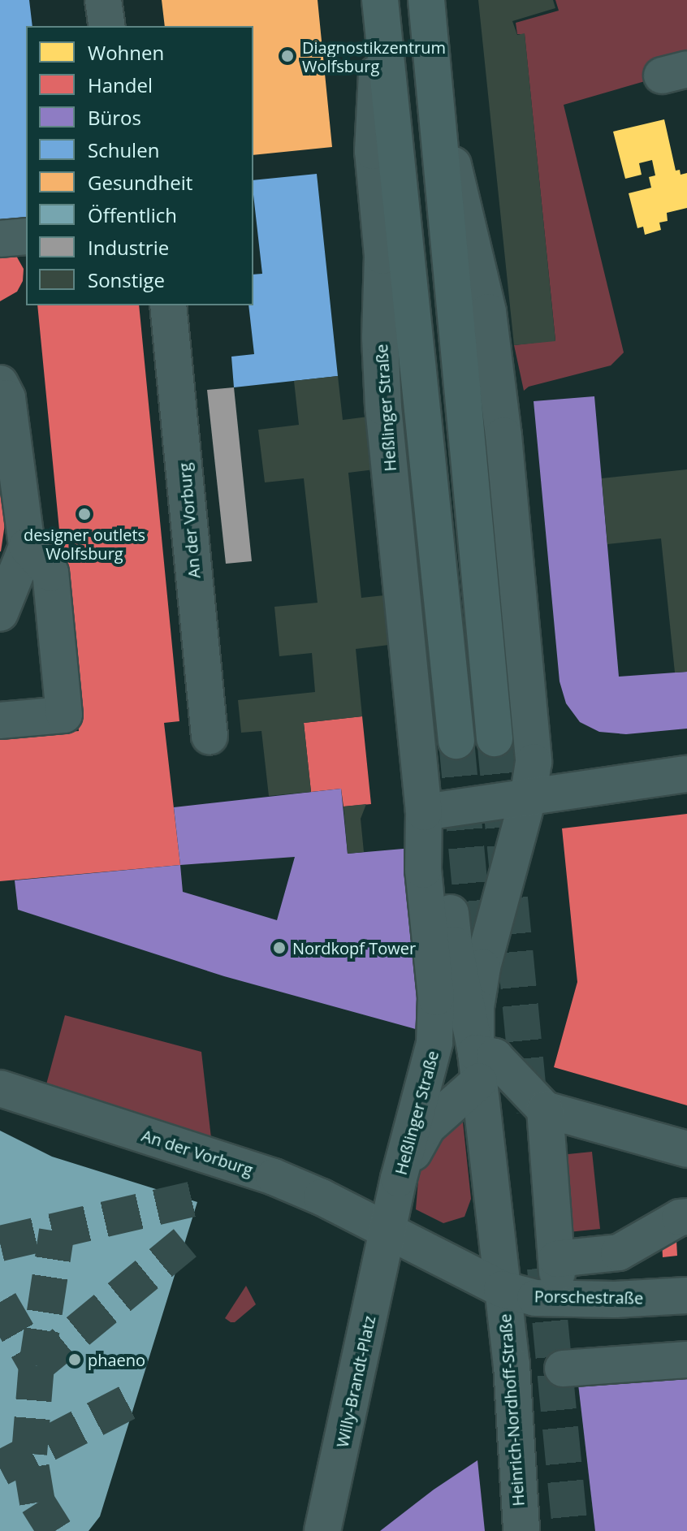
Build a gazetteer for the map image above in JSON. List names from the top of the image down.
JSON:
{
  "streets": {
    "main road": ["Heßlinger Straße"],
    "street": [
      "An der Vorburg",
      "Porschestraße",
      "Willy-Brandt-Platz",
      "Heinrich-Nordhoff-Straße"
    ]
  },
  "crossings": [
    ["Heßlinger Straße", "An der Vorburg"],
    ["Heßlinger Straße", "Porschestraße"],
    ["Heßlinger Straße", "Willy-Brandt-Platz"],
    ["Heßlinger Straße", "Heinrich-Nordhoff-Straße"],
    ["An der Vorburg", "Porschestraße"],
    ["An der Vorburg", "Willy-Brandt-Platz"],
    ["Porschestraße", "Willy-Brandt-Platz"],
    ["Porschestraße", "Heinrich-Nordhoff-Straße"]
  ],
  "places": [
    "Diagnostikzentrum Wolfsburg",
    "designer outlets Wolfsburg",
    "Nordkopf Tower",
    "phaeno"
  ],
  "legend": [
    "Wohnen",
    "Handel",
    "Büros",
    "Schulen",
    "Gesundheit",
    "Öffentlich",
    "Industrie",
    "Sonstige"
  ]
}
